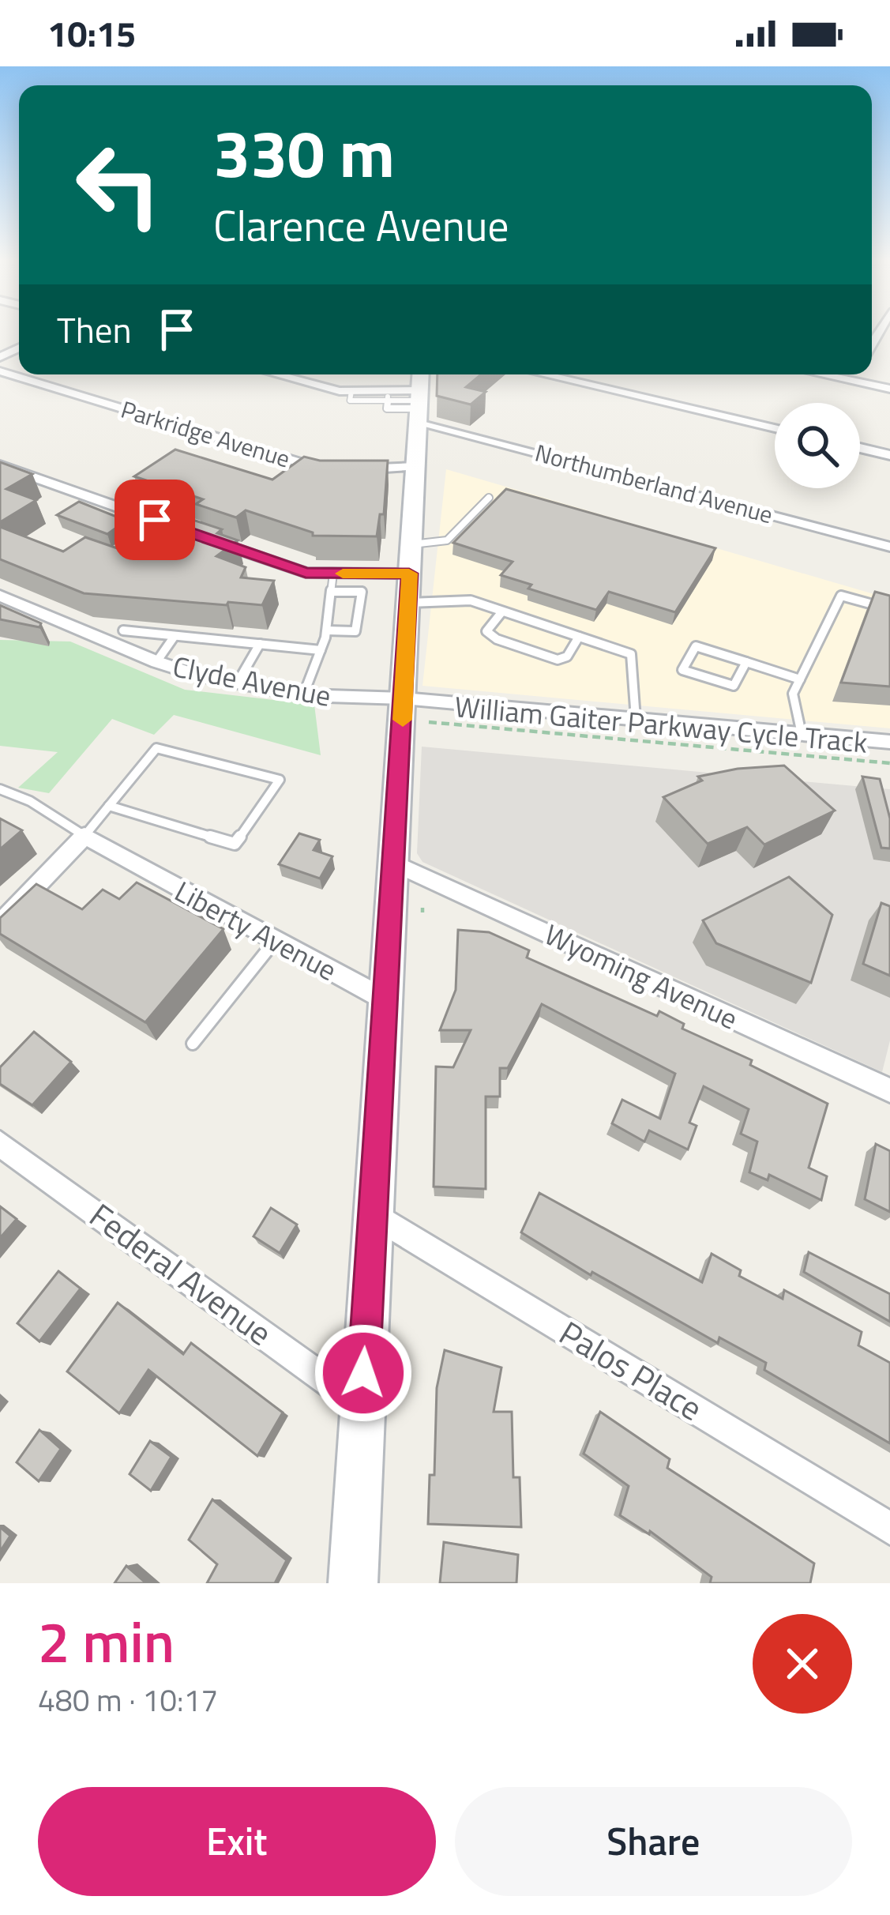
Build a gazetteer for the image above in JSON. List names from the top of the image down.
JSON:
{
  "streets": {
    "street": [
      "Parkridge Avenue",
      "Northumberland Avenue",
      "Clyde Avenue",
      "Liberty Avenue",
      "Wyoming Avenue",
      "Federal Avenue",
      "Palos Place"
    ],
    "path": ["William Gaiter Parkway Cycle Track"]
  },
  "page": {
    "status": "10:15",
    "turn": ["330 m", "Clarence Avenue"],
    "then": "Then",
    "heading": ["2 min", "480 m · 10:17"],
    "buttons": ["Exit", "Share"]
  }
}
